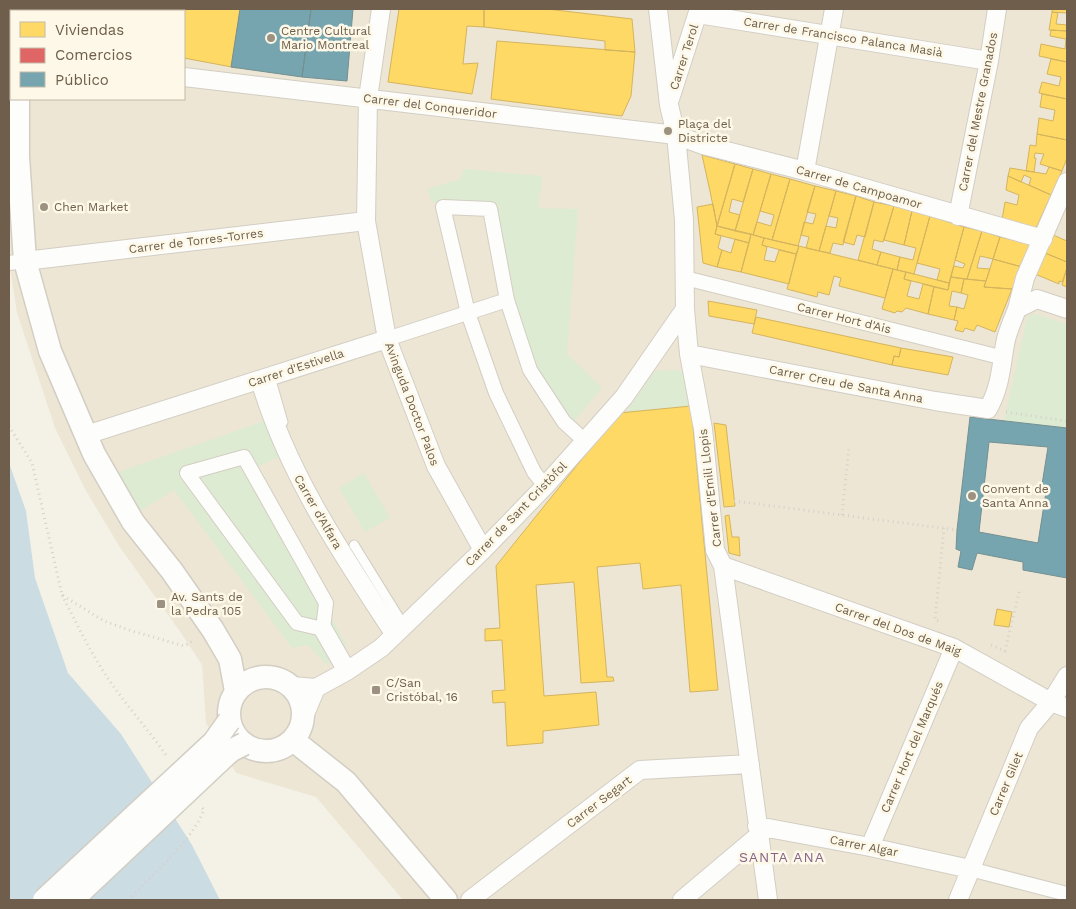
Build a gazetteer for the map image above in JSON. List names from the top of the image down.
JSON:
{
  "streets": {
    "street": [
      "Carrer de Francisco Palanca Masià",
      "Carrer Terol",
      "Carrer del Conqueridor",
      "Carrer del Mestre Granados",
      "Carrer de Campoamor",
      "Carrer de Torres-Torres",
      "Carrer Hort d'Ais",
      "Carrer d'Estivella",
      "Carrer Creu de Santa Anna",
      "Avinguda Doctor Palos",
      "Carrer d'Emili Llopis",
      "Carrer d'Alfara",
      "Carrer de Sant Cristòfol",
      "Carrer del Dos de Maig",
      "Carrer Hort del Marqués",
      "Carrer Gilet",
      "Carrer Segart",
      "Carrer Algar"
    ]
  },
  "crossings": [
    ["Carrer de Francisco Palanca Masià", "Carrer Terol"],
    ["Carrer de Francisco Palanca Masià", "Carrer del Mestre Granados"],
    ["Carrer Terol", "Carrer d'Emili Llopis"],
    ["Carrer del Conqueridor", "Carrer de Campoamor"],
    ["Carrer del Conqueridor", "Avinguda Doctor Palos"],
    ["Carrer del Conqueridor", "Carrer d'Emili Llopis"],
    ["Carrer del Mestre Granados", "Carrer de Campoamor"],
    ["Carrer de Campoamor", "Carrer d'Emili Llopis"],
    ["Carrer de Torres-Torres", "Avinguda Doctor Palos"],
    ["Carrer Hort d'Ais", "Carrer d'Emili Llopis"],
    ["Carrer d'Estivella", "Avinguda Doctor Palos"],
    ["Carrer d'Estivella", "Carrer d'Alfara"],
    ["Carrer Creu de Santa Anna", "Carrer d'Emili Llopis"],
    ["Avinguda Doctor Palos", "Carrer de Sant Cristòfol"],
    ["Carrer d'Emili Llopis", "Carrer de Sant Cristòfol"],
    ["Carrer d'Emili Llopis", "Carrer del Dos de Maig"],
    ["Carrer d'Emili Llopis", "Carrer Segart"],
    ["Carrer d'Emili Llopis", "Carrer Algar"],
    ["Carrer d'Alfara", "Carrer de Sant Cristòfol"],
    ["Carrer del Dos de Maig", "Carrer Hort del Marqués"],
    ["Carrer del Dos de Maig", "Carrer Gilet"],
    ["Carrer Hort del Marqués", "Carrer Algar"],
    ["Carrer Gilet", "Carrer Algar"]
  ],
  "districts": ["SANTA ANA"],
  "places": {
    "other": [
      "Centre Cultural Mario Montreal",
      "Plaça del Districte",
      "Chen Market",
      "Convent de Santa Anna"
    ],
    "transit": ["Av. Sants de la Pedra 105", "C/San Cristóbal, 16"]
  },
  "legend": ["Viviendas", "Comercios", "Público"]
}
